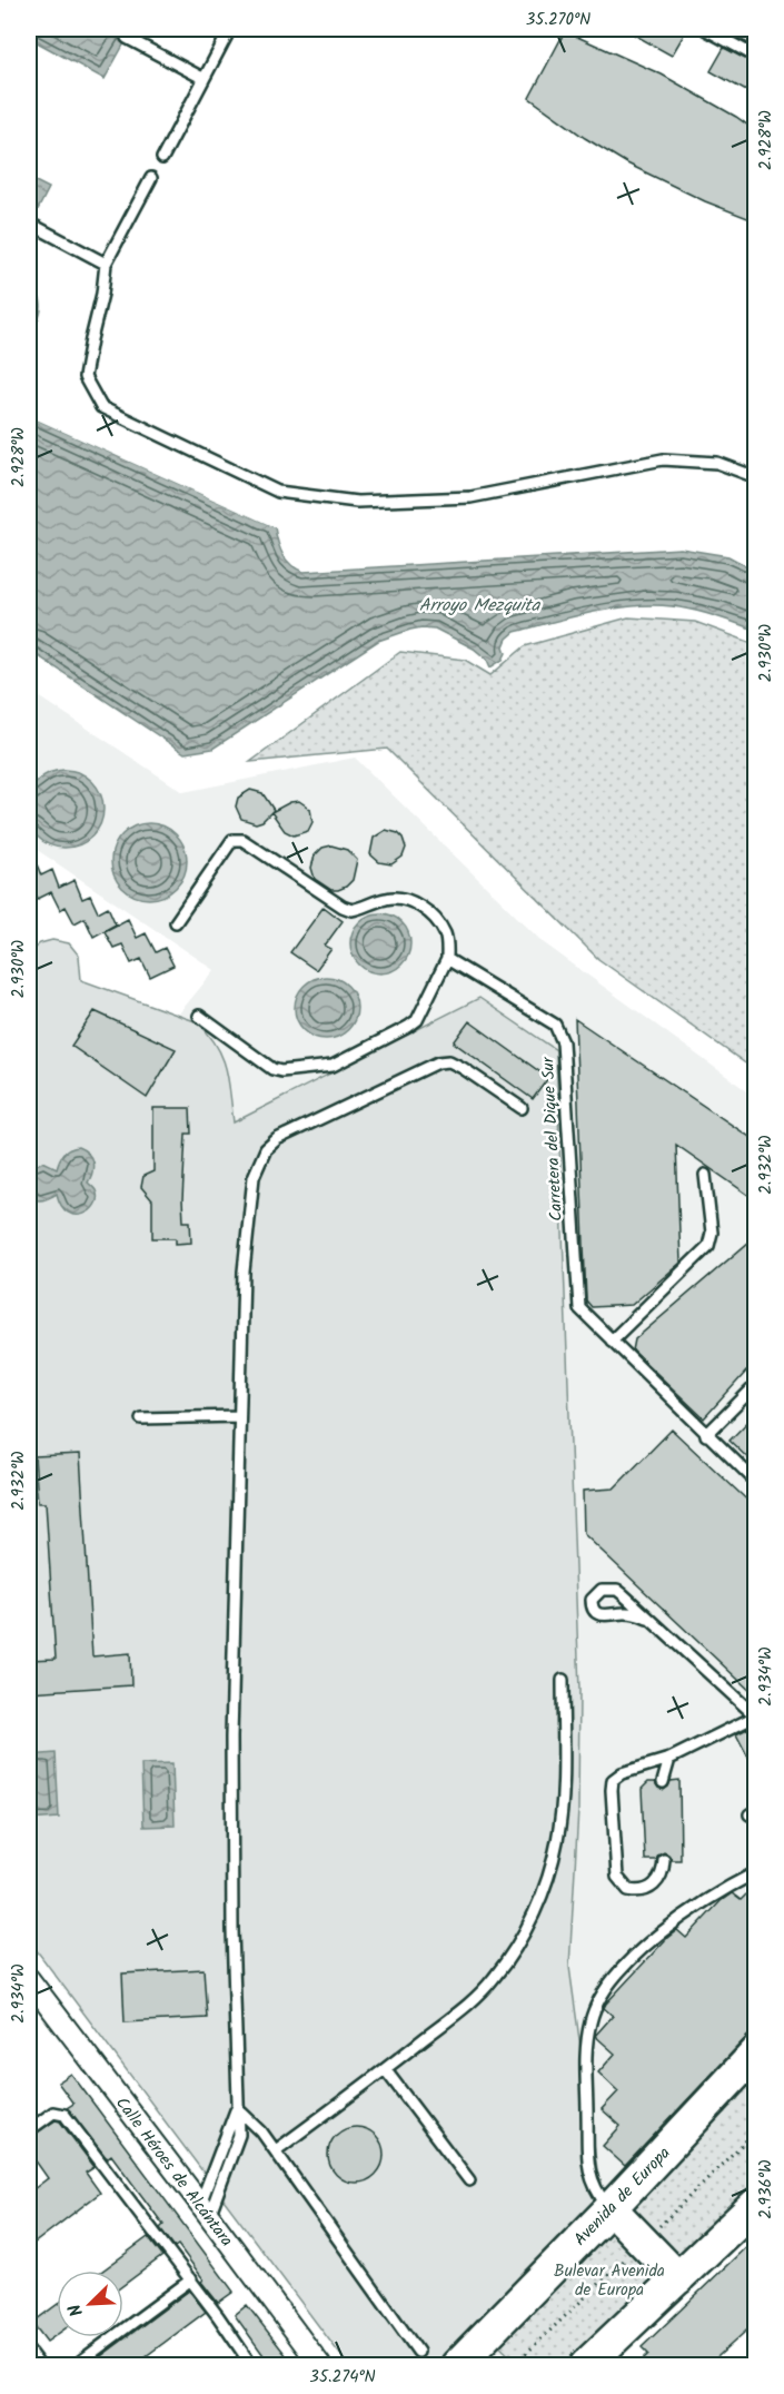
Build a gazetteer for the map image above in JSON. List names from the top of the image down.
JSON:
{
  "streets": {
    "main road": ["Avenida de Europa"],
    "street": ["Calle Héroes de Alcántara"],
    "lane": ["Carretera del Dique Sur"]
  },
  "water": ["Arroyo Mezquita"],
  "parks": ["Bulevar Avenida de Europa"],
  "north": "bottom left",
  "coordinates": [
    "35.270°N",
    "2.928°W",
    "2.930°W",
    "2.932°W",
    "2.934°W",
    "2.936°W",
    "35.274°N"
  ]
}
